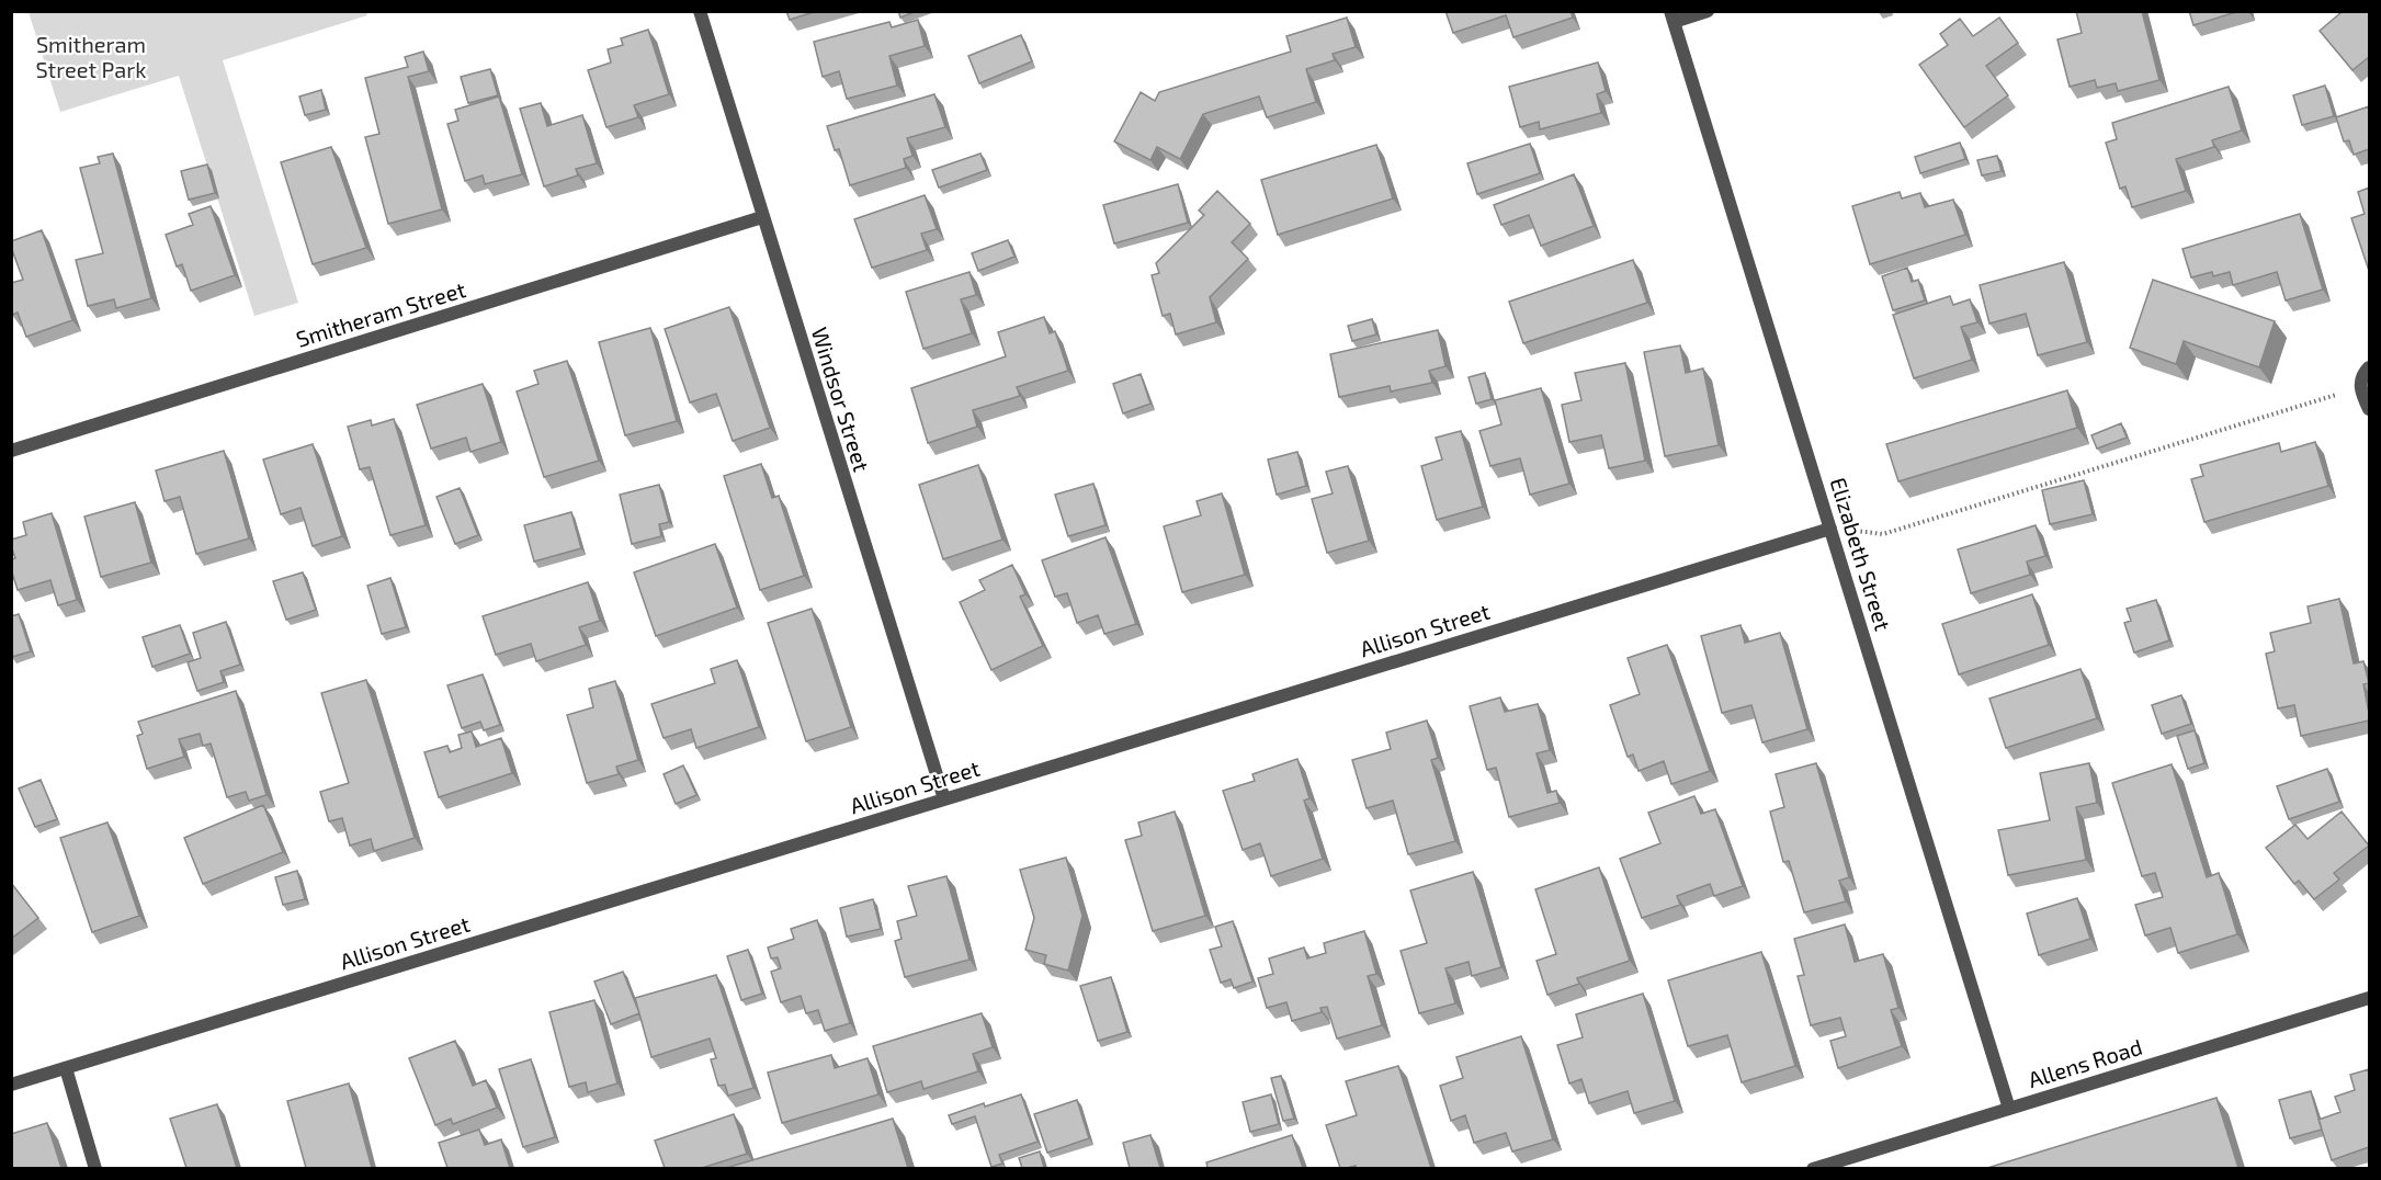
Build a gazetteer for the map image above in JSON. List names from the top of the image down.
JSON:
{
  "streets": {
    "street": [
      "Smitheram Street",
      "Windsor Street",
      "Elizabeth Street",
      "Allison Street",
      "Allens Road"
    ]
  },
  "crossings": [
    ["Smitheram Street", "Windsor Street"],
    ["Windsor Street", "Allison Street"],
    ["Elizabeth Street", "Allison Street"],
    ["Elizabeth Street", "Allens Road"]
  ],
  "parks": ["Smitheram Street Park"]
}
